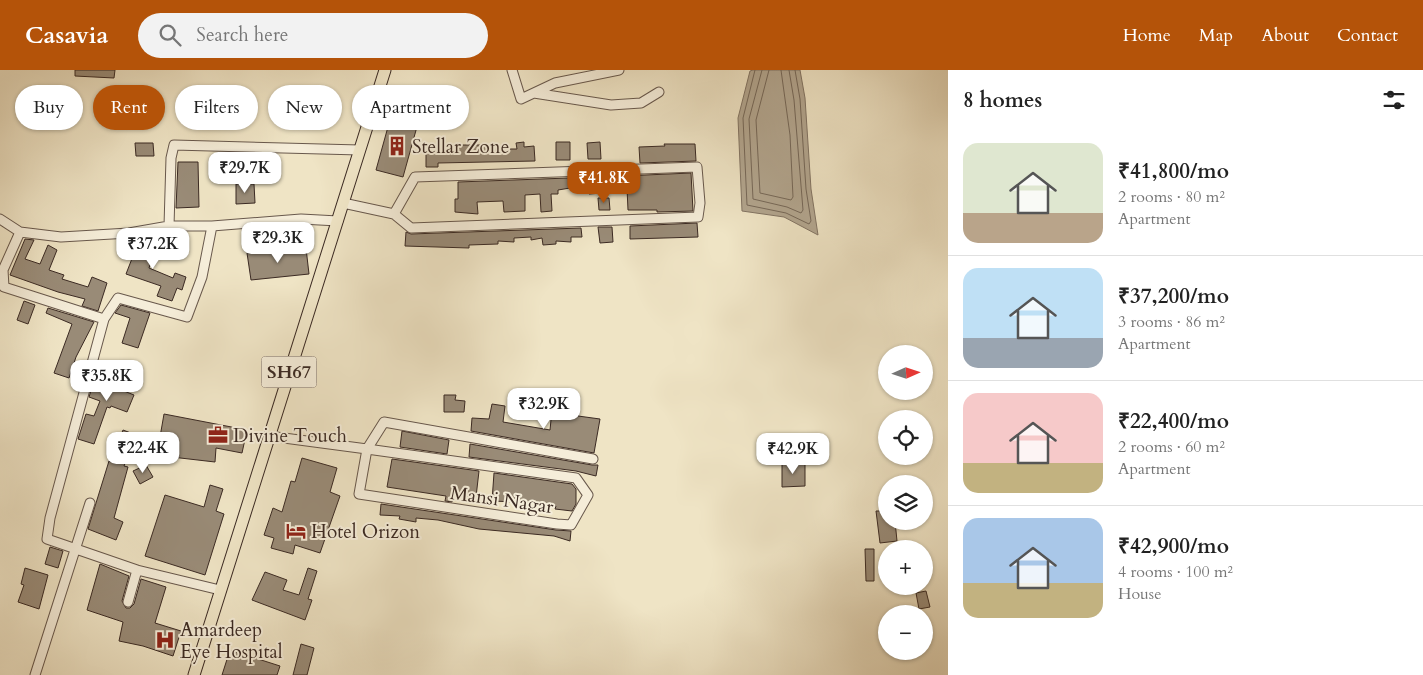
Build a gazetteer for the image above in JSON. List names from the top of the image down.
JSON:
{
  "streets": {
    "main road": ["SH67"],
    "street": ["Mansi Nagar"]
  },
  "crossings": [
    ["SH67", "Mansi Nagar"]
  ],
  "places": {
    "building": ["Stellar Zone"],
    "office": ["Divine Touch"],
    "hotel": ["Hotel Orizon"],
    "hospital": ["Amardeep Eye Hospital"]
  },
  "north": "right",
  "page": {
    "header": "Casavia",
    "search": "Search here",
    "nav": [
      "Home",
      "Map",
      "About",
      "Contact"
    ],
    "heading": "8 homes",
    "chip": [
      "Buy",
      "Rent",
      "Filters",
      "New",
      "Apartment"
    ],
    "list": [
      {
        "name": "₹41,800/mo",
        "note": "2 rooms · 80 m² · Apartment"
      },
      {
        "name": "₹37,200/mo",
        "note": "3 rooms · 86 m² · Apartment"
      },
      {
        "name": "₹22,400/mo",
        "note": "2 rooms · 60 m² · Apartment"
      },
      {
        "name": "₹42,900/mo",
        "note": "4 rooms · 100 m² · House"
      }
    ],
    "price": [
      "₹29.7K",
      "₹41.8K",
      "₹29.3K",
      "₹37.2K",
      "₹35.8K",
      "₹32.9K",
      "₹22.4K",
      "₹42.9K"
    ],
    "map_buttons": ["+", "−"]
  }
}
